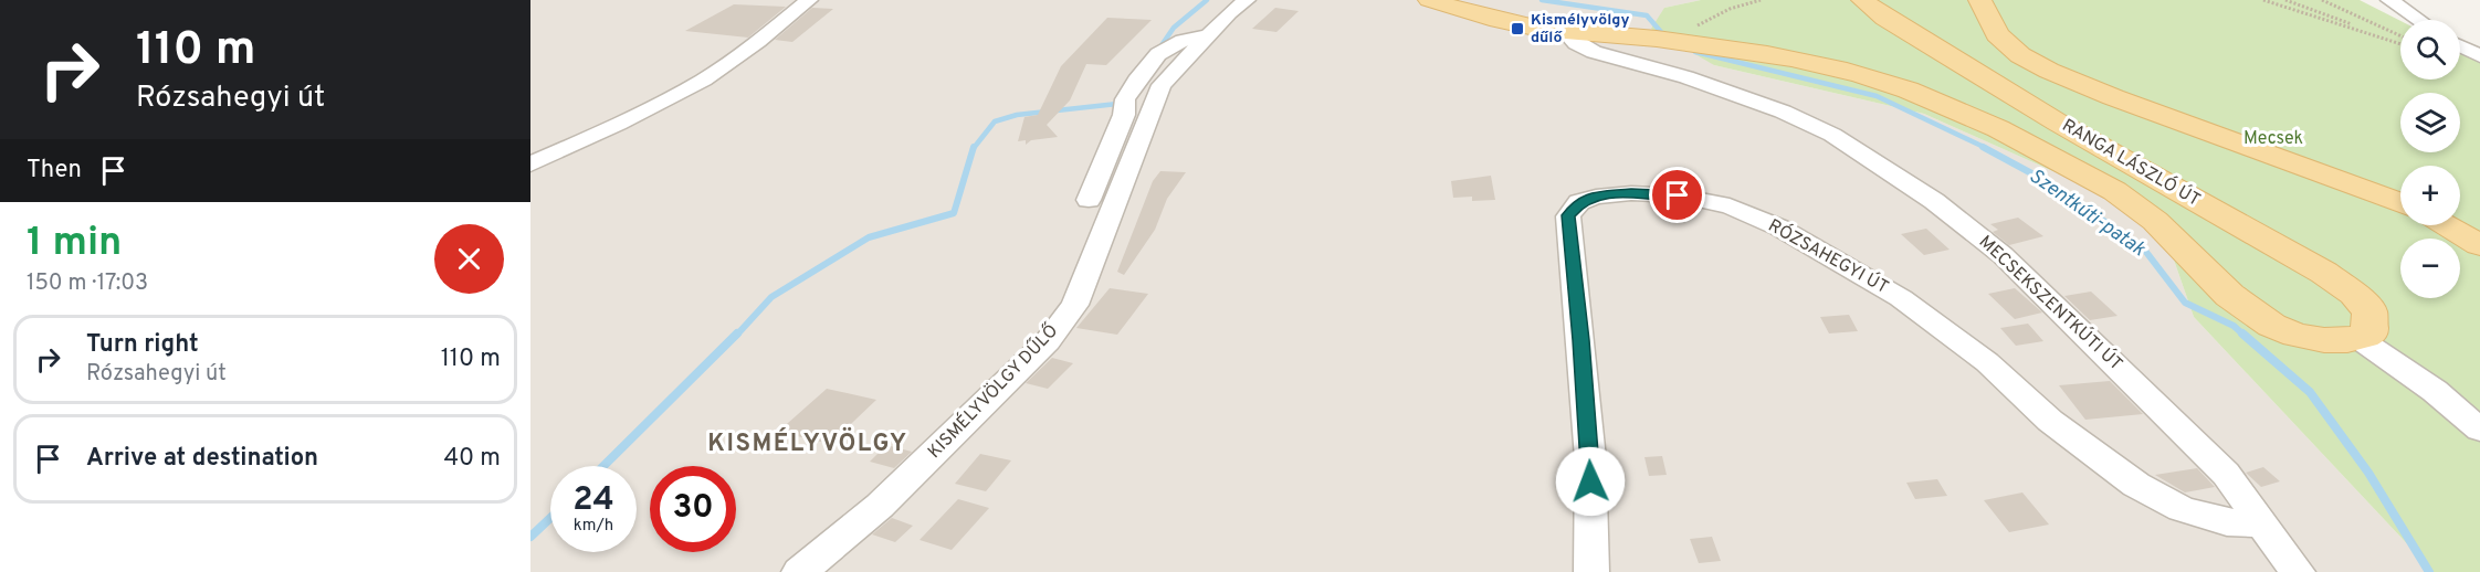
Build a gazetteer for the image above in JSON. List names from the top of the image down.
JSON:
{
  "streets": {
    "main road": ["RANGA LÁSZLÓ ÚT"],
    "street": ["RÓZSAHEGYI ÚT", "MECSEKSZENTKÚTI ÚT", "KISMÉLYVÖLGY DŰLŐ"]
  },
  "crossings": [
    ["RÓZSAHEGYI ÚT", "MECSEKSZENTKÚTI ÚT"]
  ],
  "districts": ["KISMÉLYVÖLGY"],
  "water": ["Szentkúti-patak"],
  "parks": ["Mecsek"],
  "places": {
    "transit": ["Kismélyvölgy dűlő"]
  },
  "page": {
    "turn": ["110 m", "Rózsahegyi út"],
    "map_buttons": ["+", "−"],
    "then": "Then",
    "heading": ["1 min", "150 m · 17:03"],
    "list": [
      {
        "name": "Turn right",
        "note": "Rózsahegyi út",
        "value": "110 m"
      },
      {
        "name": "Arrive at destination",
        "value": "40 m"
      }
    ],
    "speed": "24 km/h",
    "limit": "30"
  }
}
